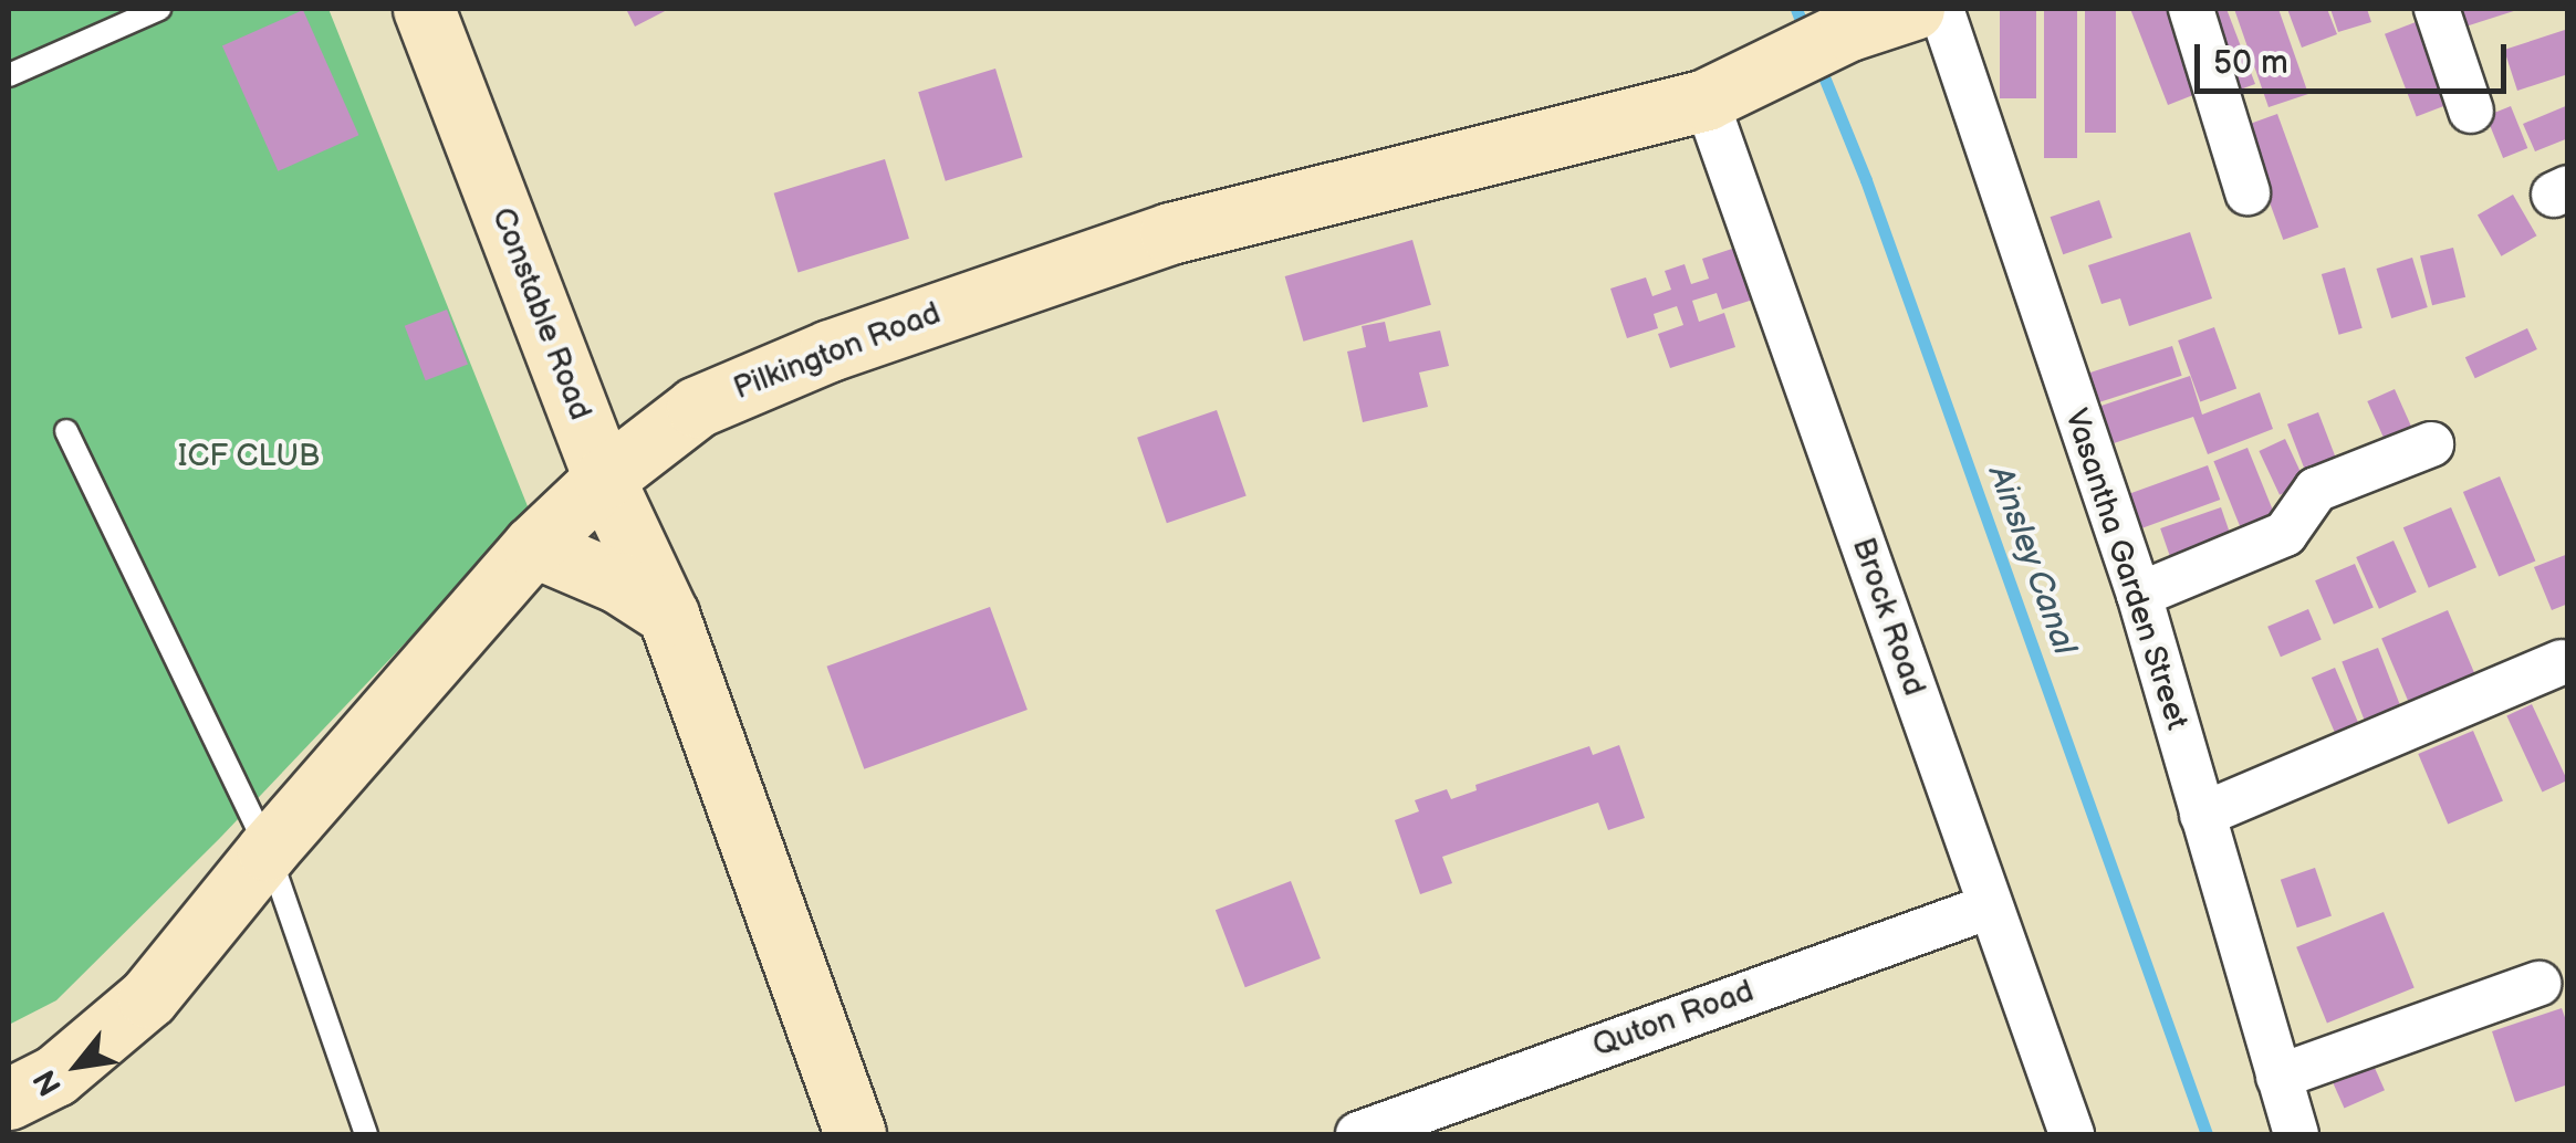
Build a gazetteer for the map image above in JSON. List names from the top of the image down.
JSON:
{
  "streets": {
    "street": [
      "Constable Road",
      "Pilkington Road",
      "Vasantha Garden Street",
      "Brock Road",
      "Quton Road"
    ]
  },
  "crossings": [
    ["Constable Road", "Pilkington Road"],
    ["Pilkington Road", "Brock Road"],
    ["Brock Road", "Quton Road"]
  ],
  "water": ["Ainsley Canal"],
  "parks": ["ICF CLUB"],
  "scale_bar": "50 m",
  "north": "bottom left"
}
